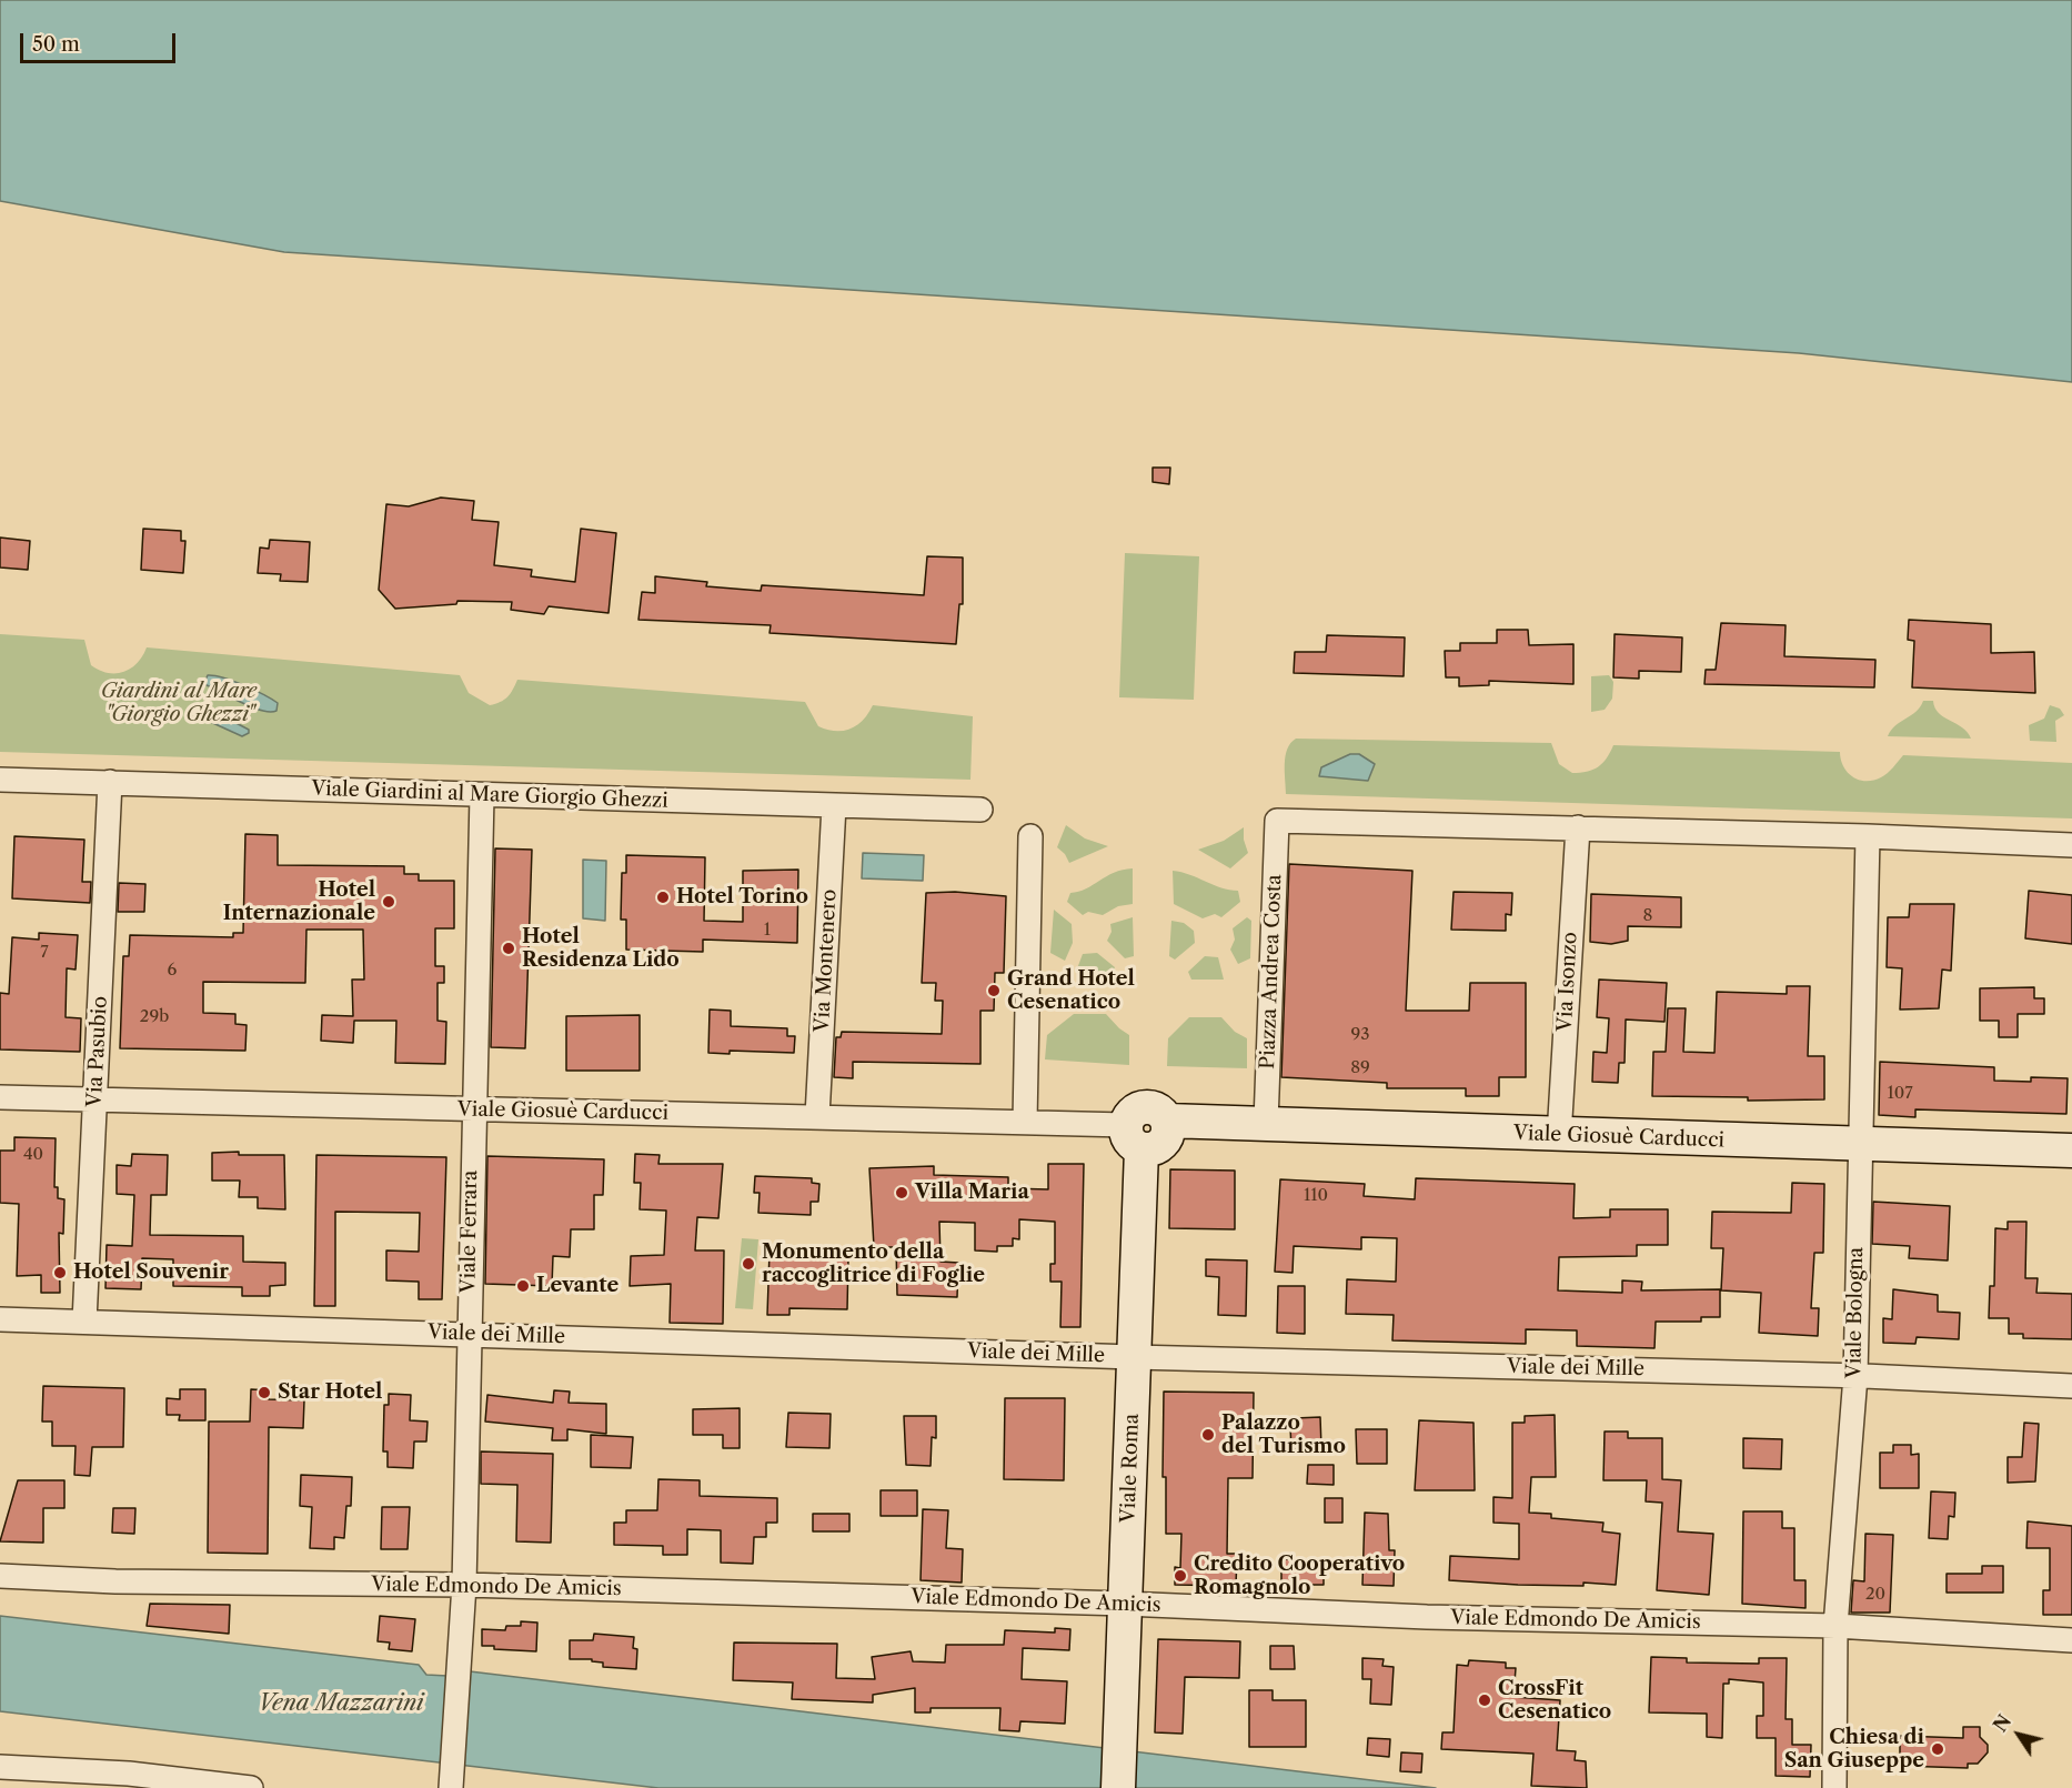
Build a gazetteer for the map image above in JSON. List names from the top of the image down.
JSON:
{
  "streets": {
    "street": [
      "Viale Giardini al Mare Giorgio Ghezzi",
      "Via Montenero",
      "Piazza Andrea Costa",
      "Via Isonzo",
      "Via Pasubio",
      "Viale Giosuè Carducci",
      "Viale Ferrara",
      "Viale Bologna",
      "Viale dei Mille",
      "Viale Roma",
      "Viale Edmondo De Amicis"
    ]
  },
  "crossings": [
    ["Viale Giardini al Mare Giorgio Ghezzi", "Via Montenero"],
    ["Viale Giardini al Mare Giorgio Ghezzi", "Via Pasubio"],
    ["Viale Giardini al Mare Giorgio Ghezzi", "Viale Ferrara"],
    ["Via Montenero", "Viale Giosuè Carducci"],
    ["Piazza Andrea Costa", "Via Isonzo"],
    ["Piazza Andrea Costa", "Viale Giosuè Carducci"],
    ["Via Isonzo", "Viale Giosuè Carducci"],
    ["Via Pasubio", "Viale Giosuè Carducci"],
    ["Via Pasubio", "Viale dei Mille"],
    ["Viale Giosuè Carducci", "Viale Ferrara"],
    ["Viale Giosuè Carducci", "Viale Bologna"],
    ["Viale Giosuè Carducci", "Viale Roma"],
    ["Viale Ferrara", "Viale dei Mille"],
    ["Viale Ferrara", "Viale Edmondo De Amicis"],
    ["Viale Bologna", "Viale dei Mille"],
    ["Viale Bologna", "Viale Edmondo De Amicis"],
    ["Viale dei Mille", "Viale Roma"],
    ["Viale Roma", "Viale Edmondo De Amicis"]
  ],
  "water": ["Vena Mazzarini"],
  "parks": ["Giardini al Mare \"Giorgio Ghezzi\""],
  "places": [
    "Hotel Torino",
    "Hotel Internazionale",
    "Hotel Residenza Lido",
    "Grand Hotel Cesenatico",
    "Villa Maria",
    "Monumento della raccoglitrice di Foglie",
    "Hotel Souvenir",
    "Levante",
    "Star Hotel",
    "Palazzo del Turismo",
    "Credito Cooperativo Romagnolo",
    "CrossFit Cesenatico",
    "Chiesa di San Giuseppe"
  ],
  "house_numbers": [
    "8",
    "1",
    "7",
    "6",
    "29b",
    "93",
    "89",
    "107",
    "40",
    "110",
    "20"
  ],
  "scale_bar": "50 m",
  "north": "top left"
}
